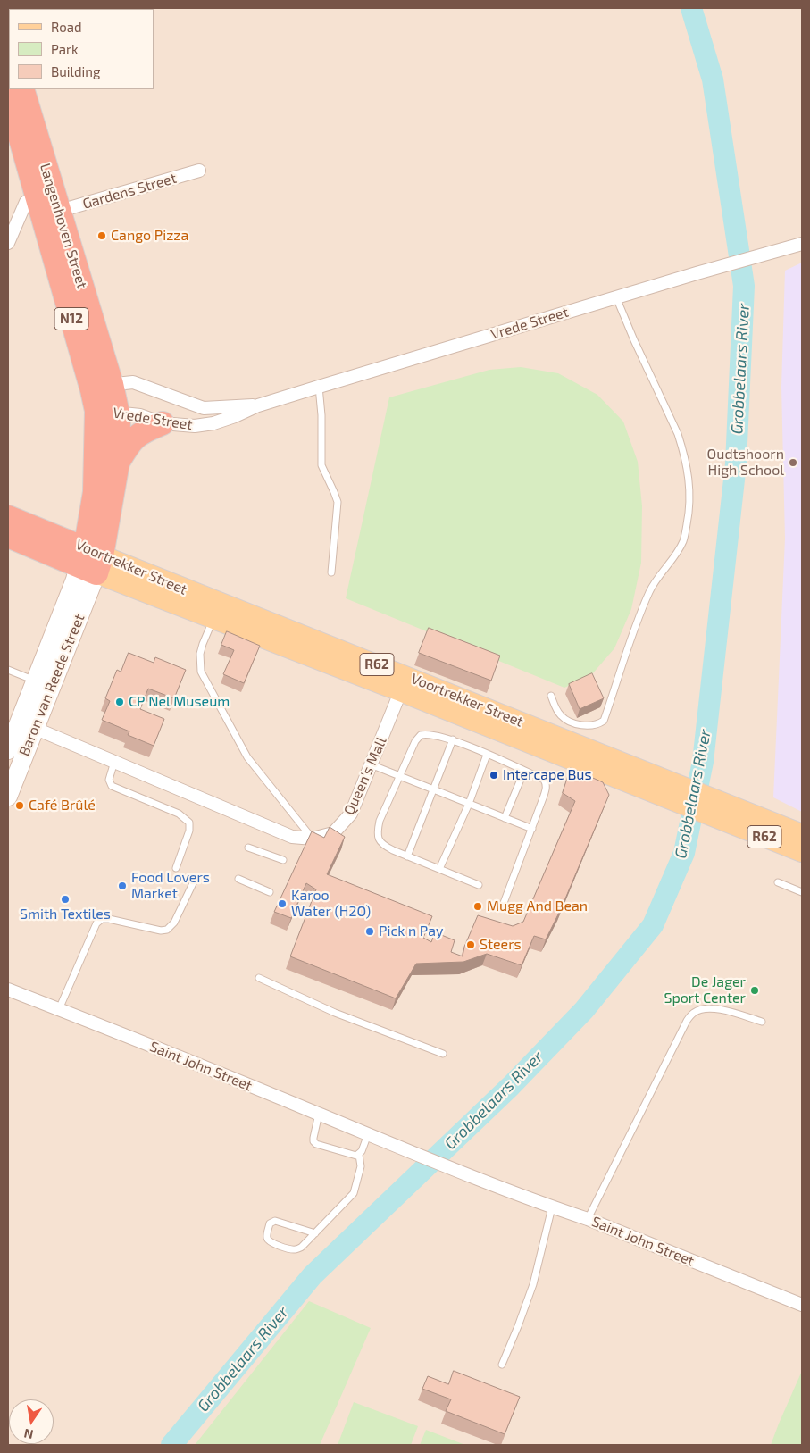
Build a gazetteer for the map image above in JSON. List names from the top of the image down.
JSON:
{
  "streets": {
    "highway": ["Langenhoven Street", "N12", "Voortrekker Street"],
    "main road": ["R62", "Baron van Reede Street"],
    "street": [
      "Gardens Street",
      "Vrede Street",
      "Queen's Mall",
      "Saint John Street"
    ]
  },
  "crossings": [
    ["Gardens Street", "Langenhoven Street"],
    ["Langenhoven Street", "Vrede Street"],
    ["Langenhoven Street", "Voortrekker Street"],
    ["Langenhoven Street", "Baron van Reede Street"],
    ["Voortrekker Street", "Baron van Reede Street"],
    ["Voortrekker Street", "Queen's Mall"],
    ["Baron van Reede Street", "Queen's Mall"]
  ],
  "water": ["Grobbelaars River"],
  "places": [
    "Cango Pizza",
    "Oudtshoorn High School",
    "CP Nel Museum",
    "Intercape Bus",
    "Café Brûlé",
    "Food Lovers Market",
    "Smith Textiles",
    "Karoo Water (H2O)",
    "Mugg And Bean",
    "Pick n Pay",
    "Steers",
    "De Jager Sport Center"
  ],
  "legend": ["Road", "Park", "Building"],
  "north": "bottom"
}
